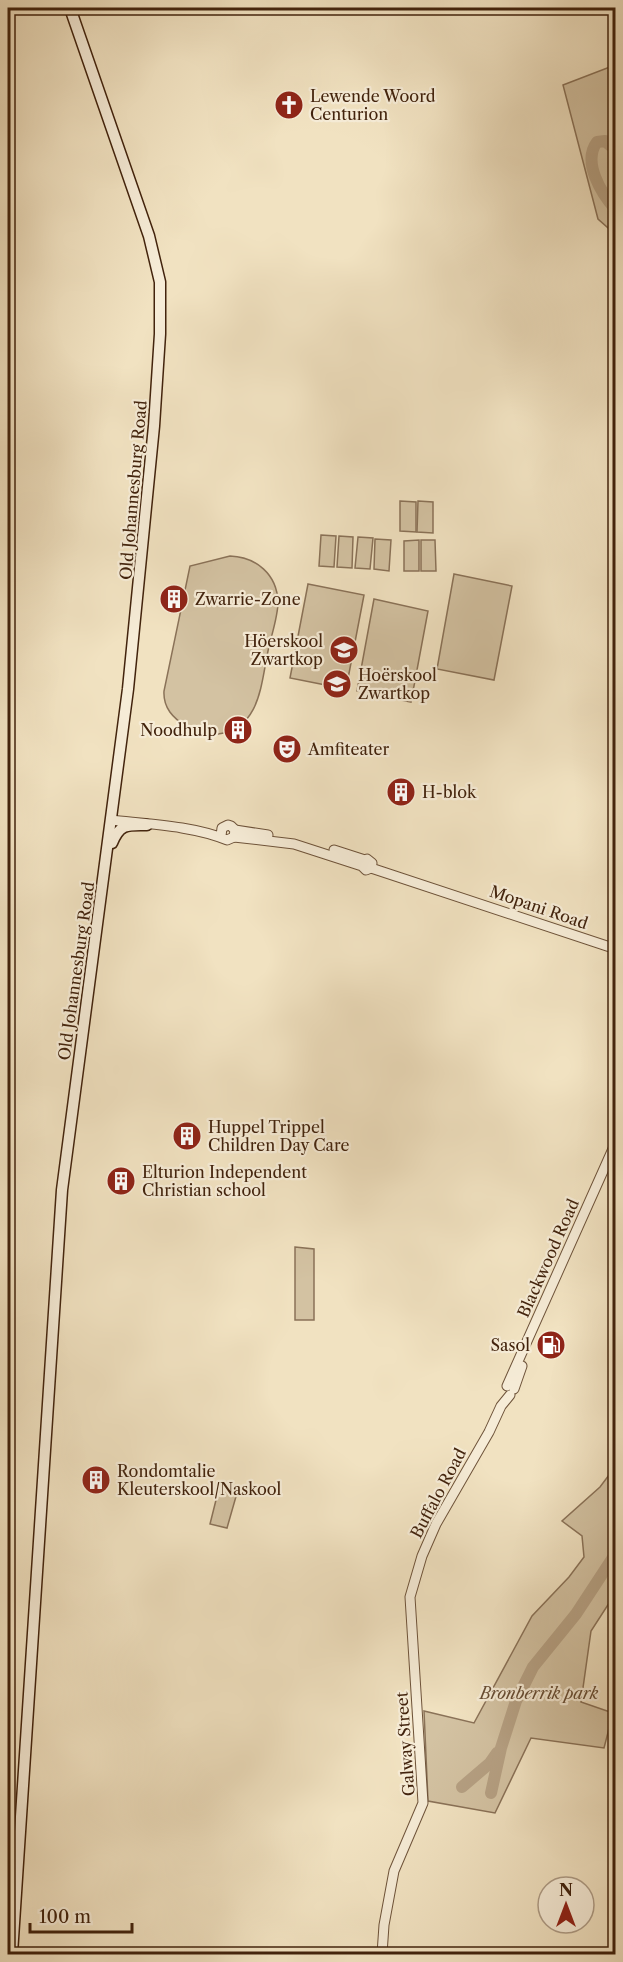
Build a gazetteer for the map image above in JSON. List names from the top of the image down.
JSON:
{
  "streets": {
    "main road": ["Old Johannesburg Road"],
    "street": [
      "Mopani Road",
      "Blackwood Road",
      "Buffalo Road",
      "Galway Street"
    ]
  },
  "crossings": [
    ["Blackwood Road", "Buffalo Road"],
    ["Buffalo Road", "Galway Street"]
  ],
  "parks": ["Bronberrik park"],
  "places": {
    "church": ["Lewende Woord Centurion"],
    "building": [
      "Zwarrie-Zone",
      "Noodhulp",
      "H-blok",
      "Huppel Trippel Children Day Care",
      "Elturion Independent Christian school",
      "Rondomtalie Kleuterskool/Naskool"
    ],
    "school or university": ["Höerskool Zwartkop", "Hoërskool Zwartkop"],
    "theatre": ["Amfiteater"],
    "fuel station": ["Sasol"]
  },
  "scale_bar": "100 m",
  "north": "top"
}
